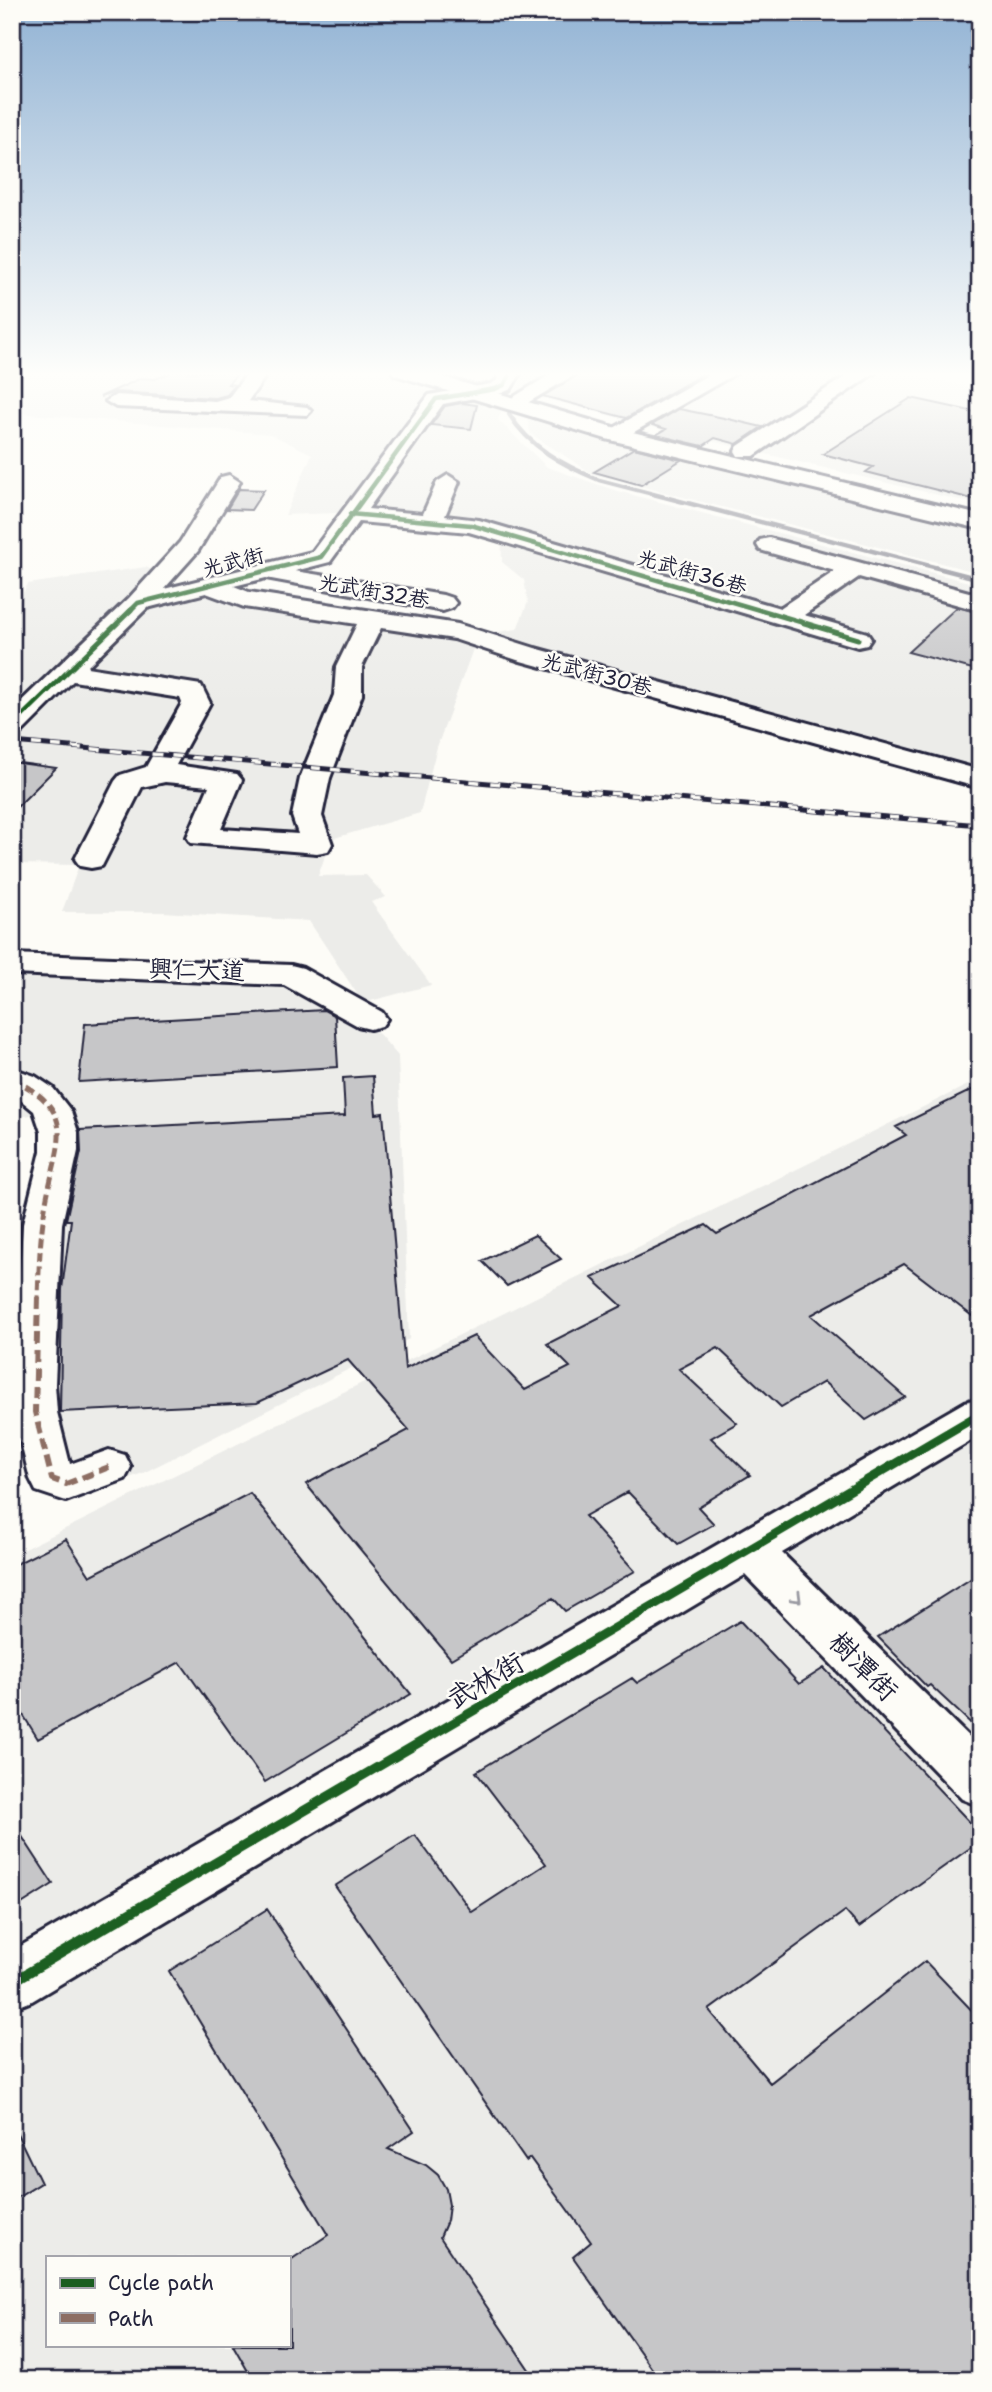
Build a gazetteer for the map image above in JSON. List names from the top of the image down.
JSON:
{
  "streets": {
    "street": [
      "光武街",
      "光武街36巷",
      "光武街32巷",
      "光武街30巷",
      "興仁大道",
      "樹潭街",
      "武林街"
    ]
  },
  "crossings": [
    ["光武街", "光武街36巷"],
    ["光武街", "光武街32巷"],
    ["光武街", "光武街30巷"],
    ["樹潭街", "武林街"]
  ],
  "one_way": ["樹潭街"],
  "legend": ["Cycle path", "Path"]
}
